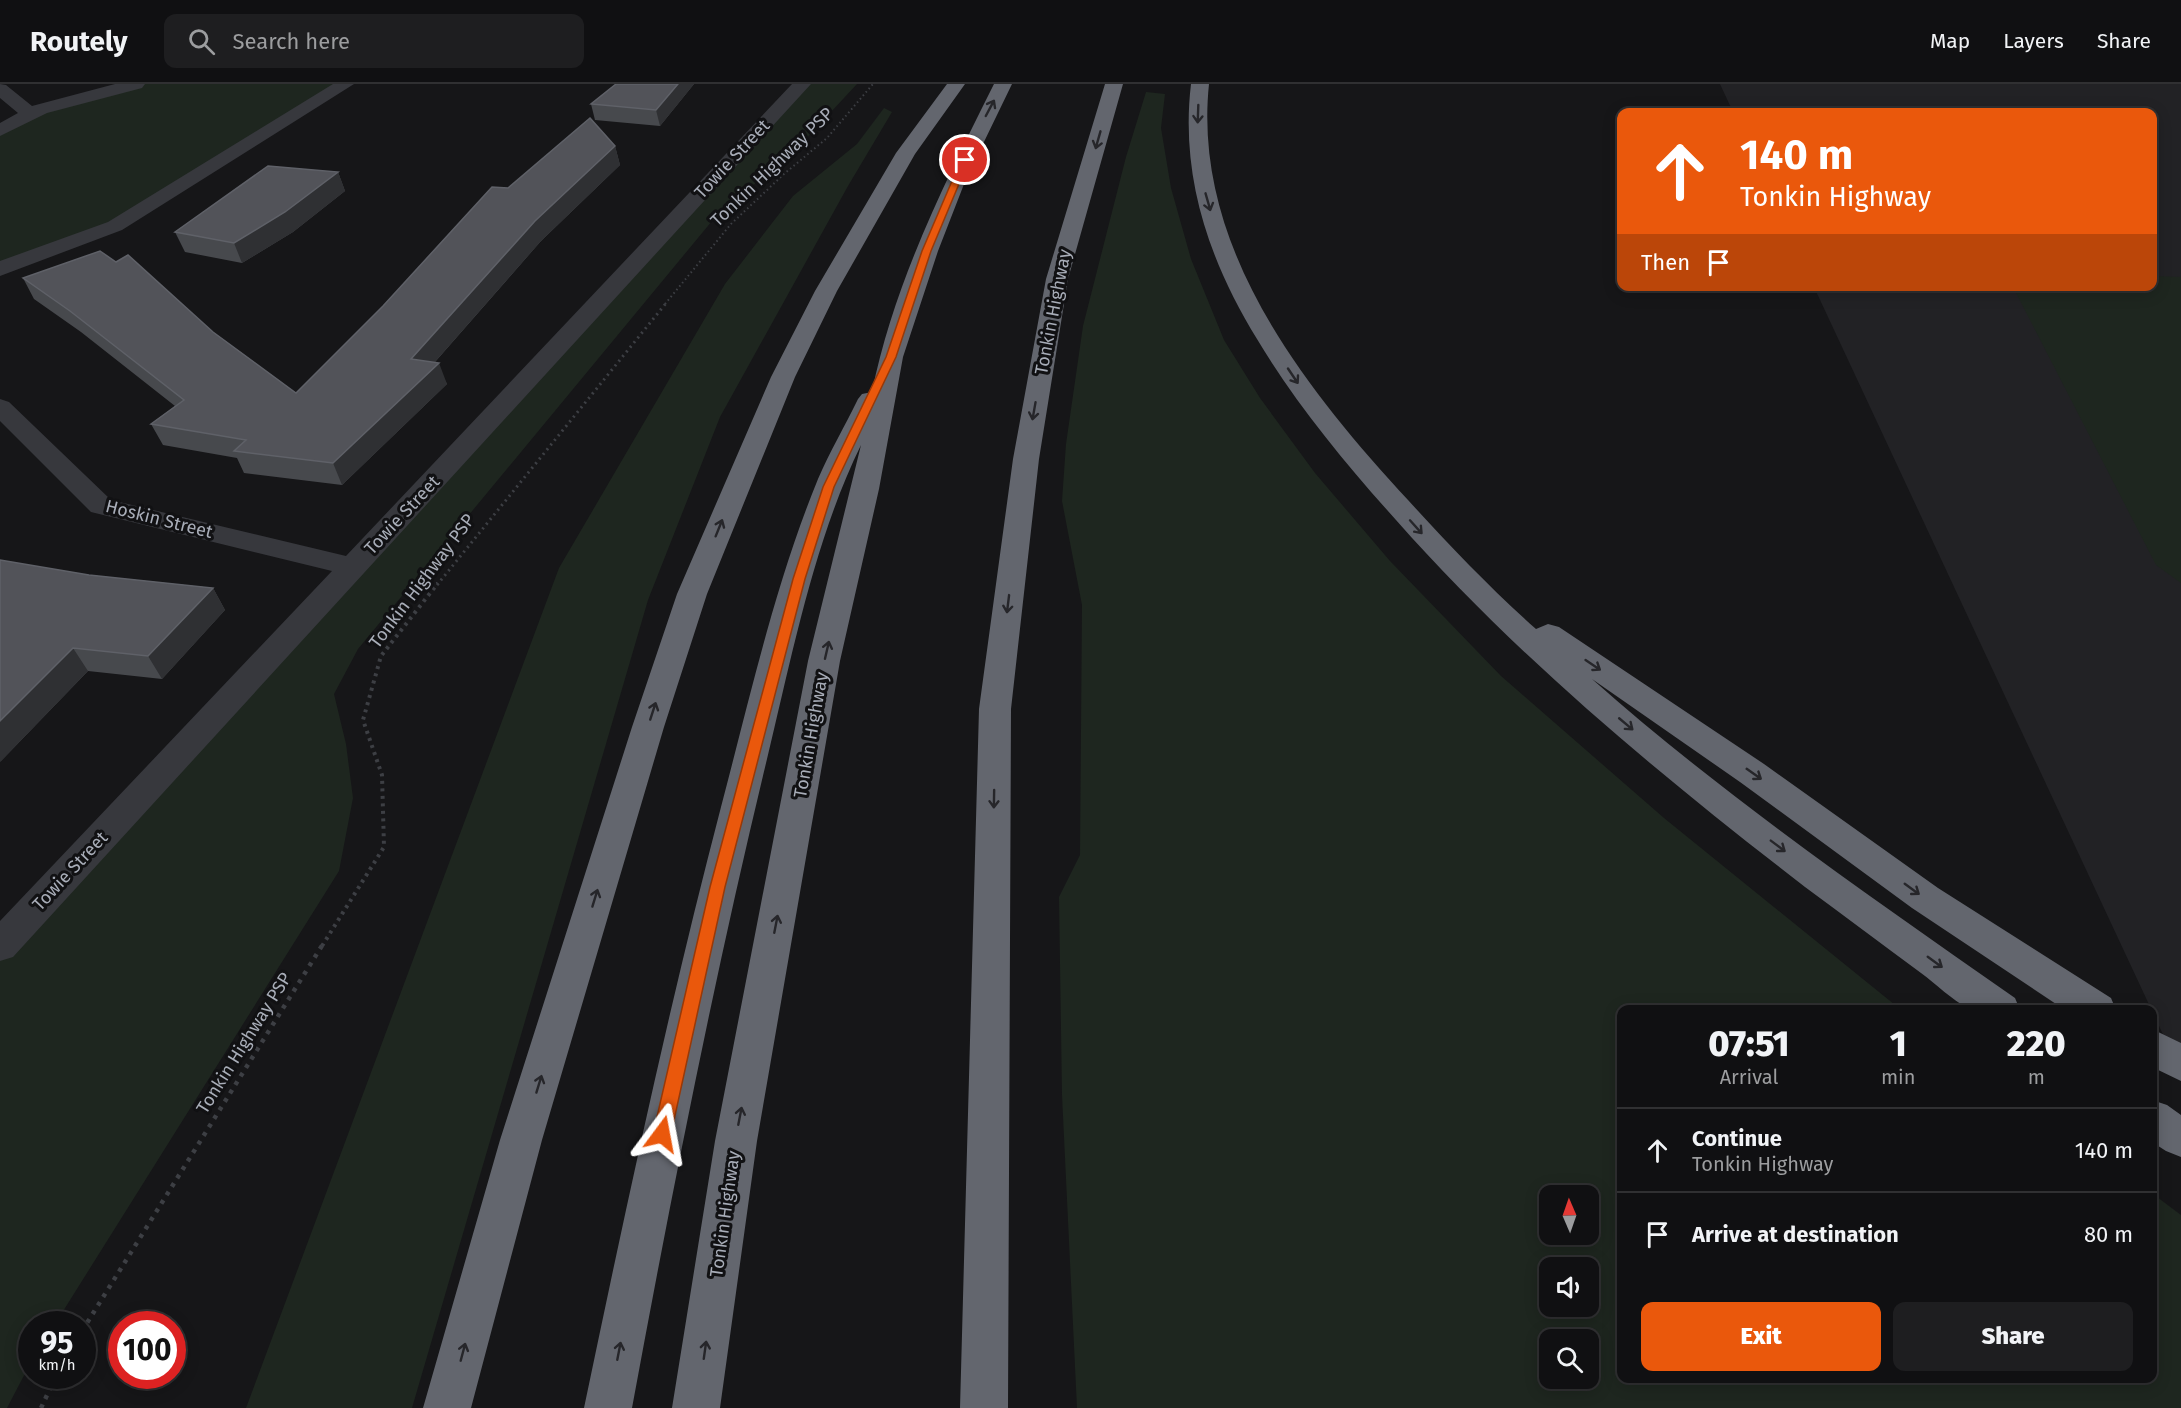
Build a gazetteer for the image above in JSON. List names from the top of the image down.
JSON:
{
  "streets": {
    "highway": ["Tonkin Highway"],
    "street": ["Towie Street", "Hoskin Street"],
    "path": ["Tonkin Highway PSP"]
  },
  "crossings": [
    ["Towie Street", "Hoskin Street"]
  ],
  "north": "top",
  "page": {
    "header": "Routely",
    "search": "Search here",
    "nav": ["Map", "Layers", "Share"],
    "turn": ["140 m", "Tonkin Highway"],
    "then": "Then",
    "eta": [
      "07:51",
      "Arrival",
      "1",
      "min",
      "220",
      "m"
    ],
    "list": [
      {
        "name": "Continue",
        "note": "Tonkin Highway",
        "value": "140 m"
      },
      {
        "name": "Arrive at destination",
        "value": "80 m"
      }
    ],
    "buttons": ["Exit", "Share"],
    "speed": "95 km/h",
    "limit": "100"
  }
}
